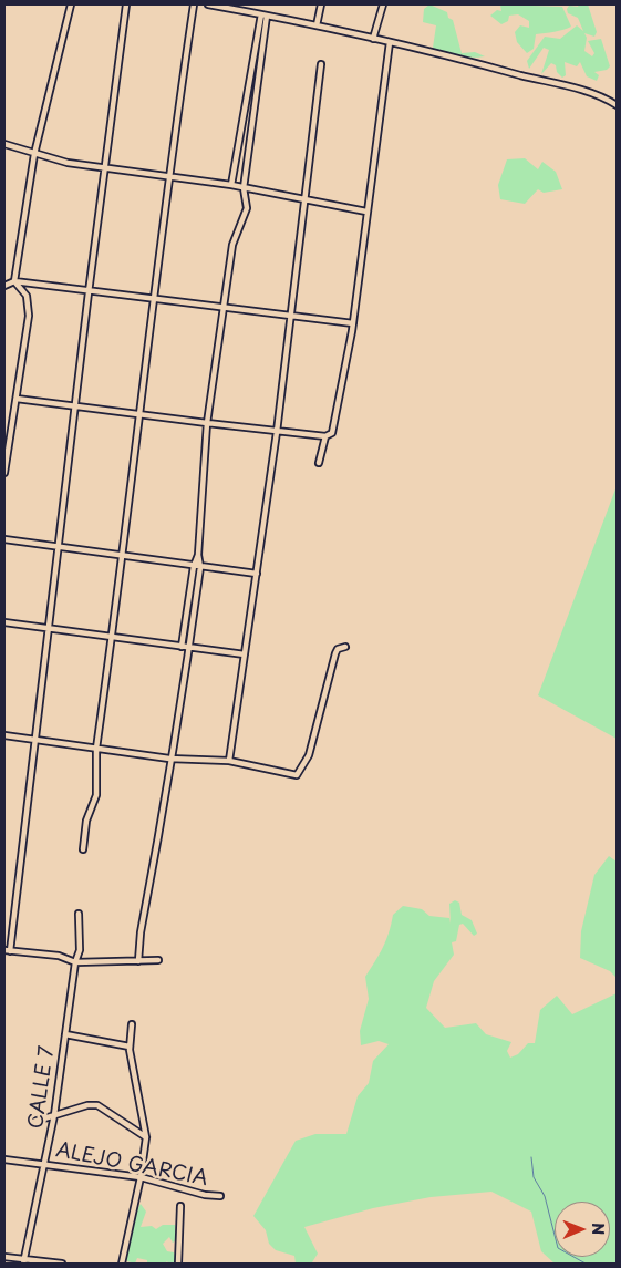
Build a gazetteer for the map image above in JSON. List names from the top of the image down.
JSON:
{
  "streets": {
    "street": ["CALLE 7", "ALEJO GARCIA"]
  },
  "crossings": [
    ["CALLE 7", "ALEJO GARCIA"]
  ],
  "north": "right"
}
